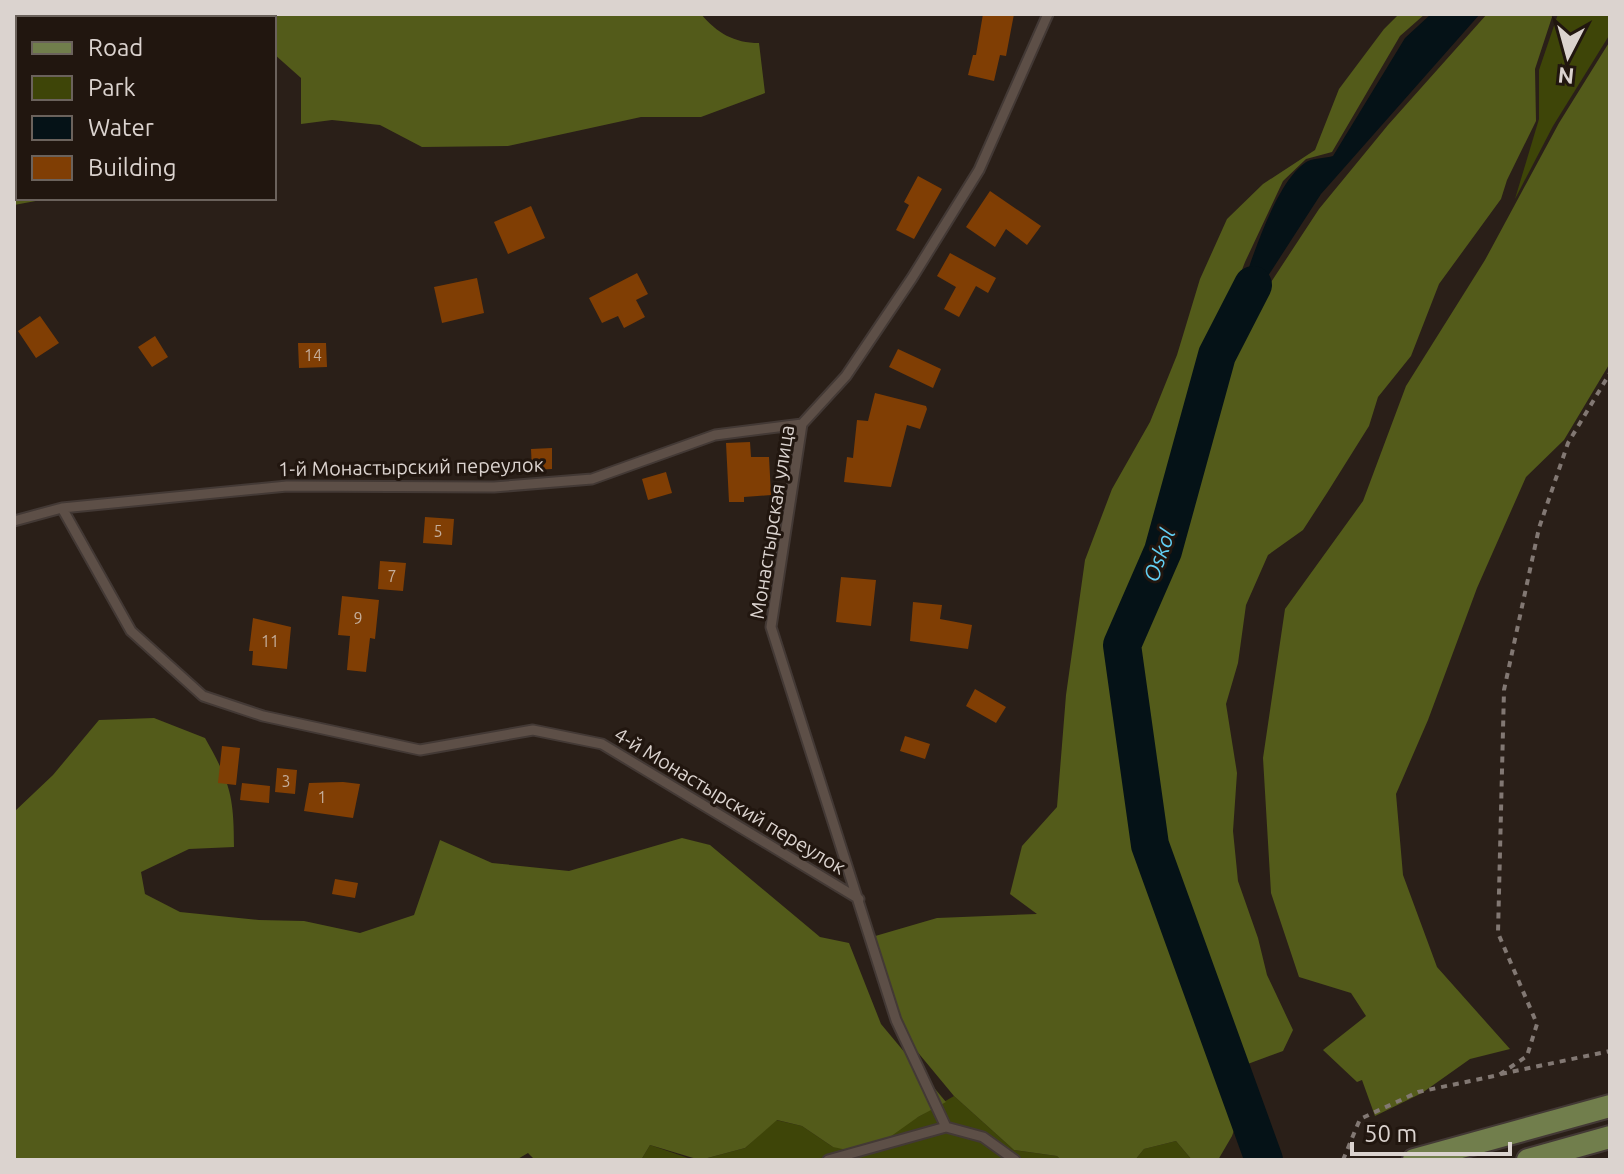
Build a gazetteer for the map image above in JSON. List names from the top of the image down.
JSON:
{
  "streets": {
    "lane": ["1-й Монастырский переулок", "Монастырская улица", "4-й Монастырский переулок"]
  },
  "crossings": [
    ["1-й Монастырский переулок", "Монастырская улица"],
    ["1-й Монастырский переулок", "4-й Монастырский переулок"],
    ["Монастырская улица", "4-й Монастырский переулок"]
  ],
  "water": ["Oskol"],
  "house_numbers": [
    "14",
    "5",
    "7",
    "9",
    "11",
    "3",
    "1"
  ],
  "legend": [
    "Road",
    "Park",
    "Water",
    "Building"
  ],
  "scale_bar": "50 m",
  "north": "bottom"
}
